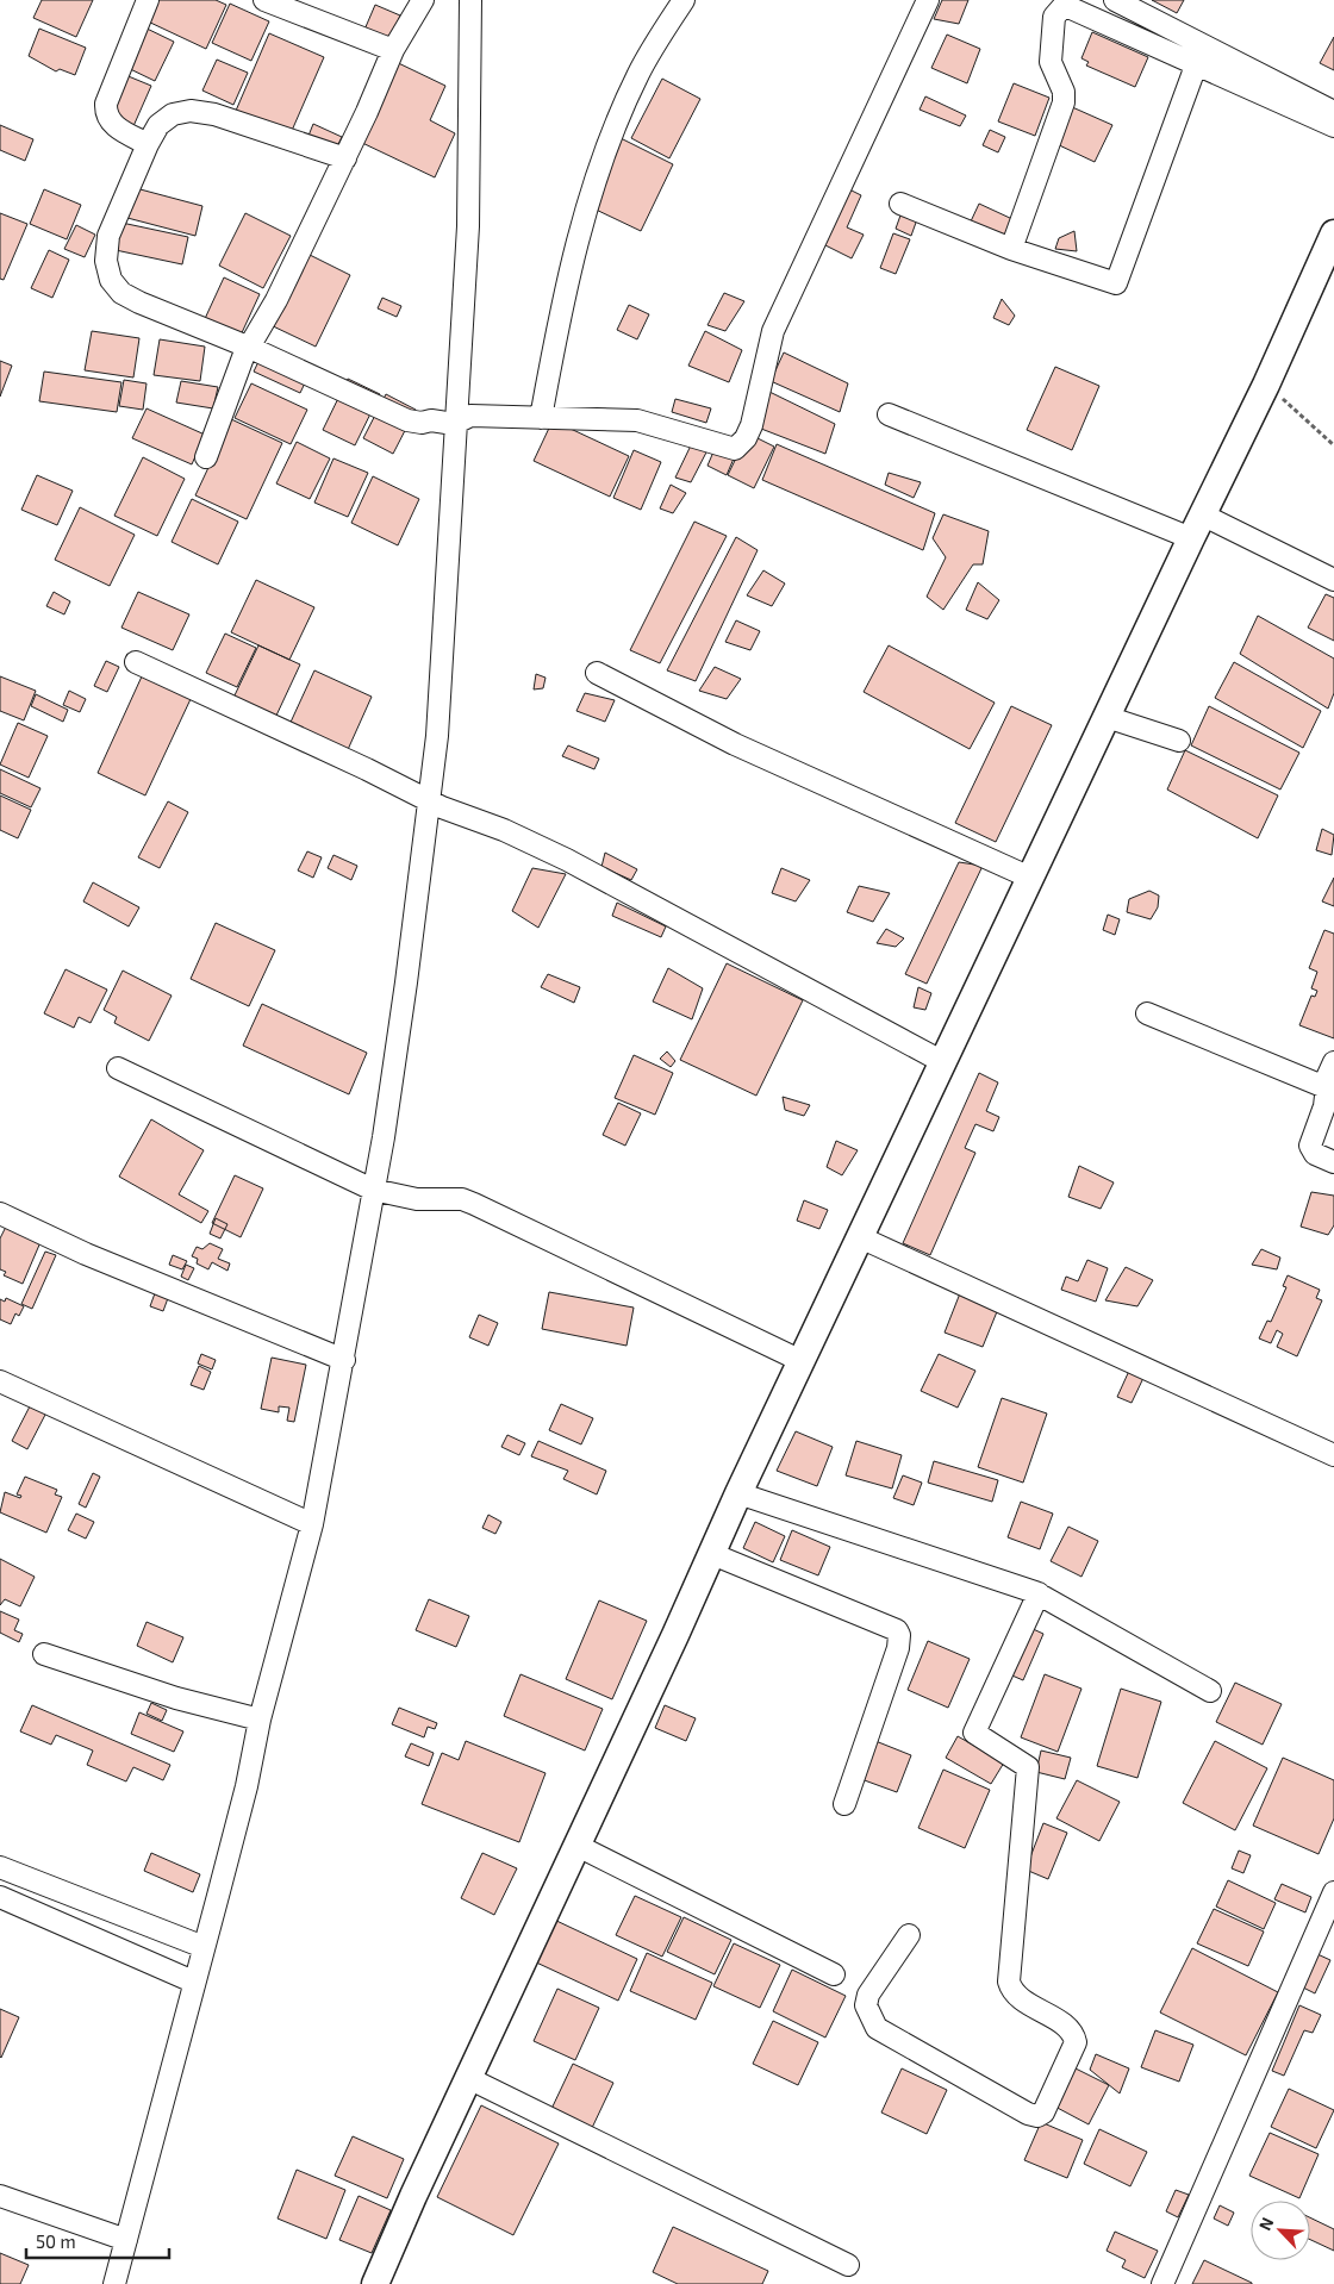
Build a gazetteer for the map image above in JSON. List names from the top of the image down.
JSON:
{
  "scale_bar": "50 m",
  "north": "top left"
}
